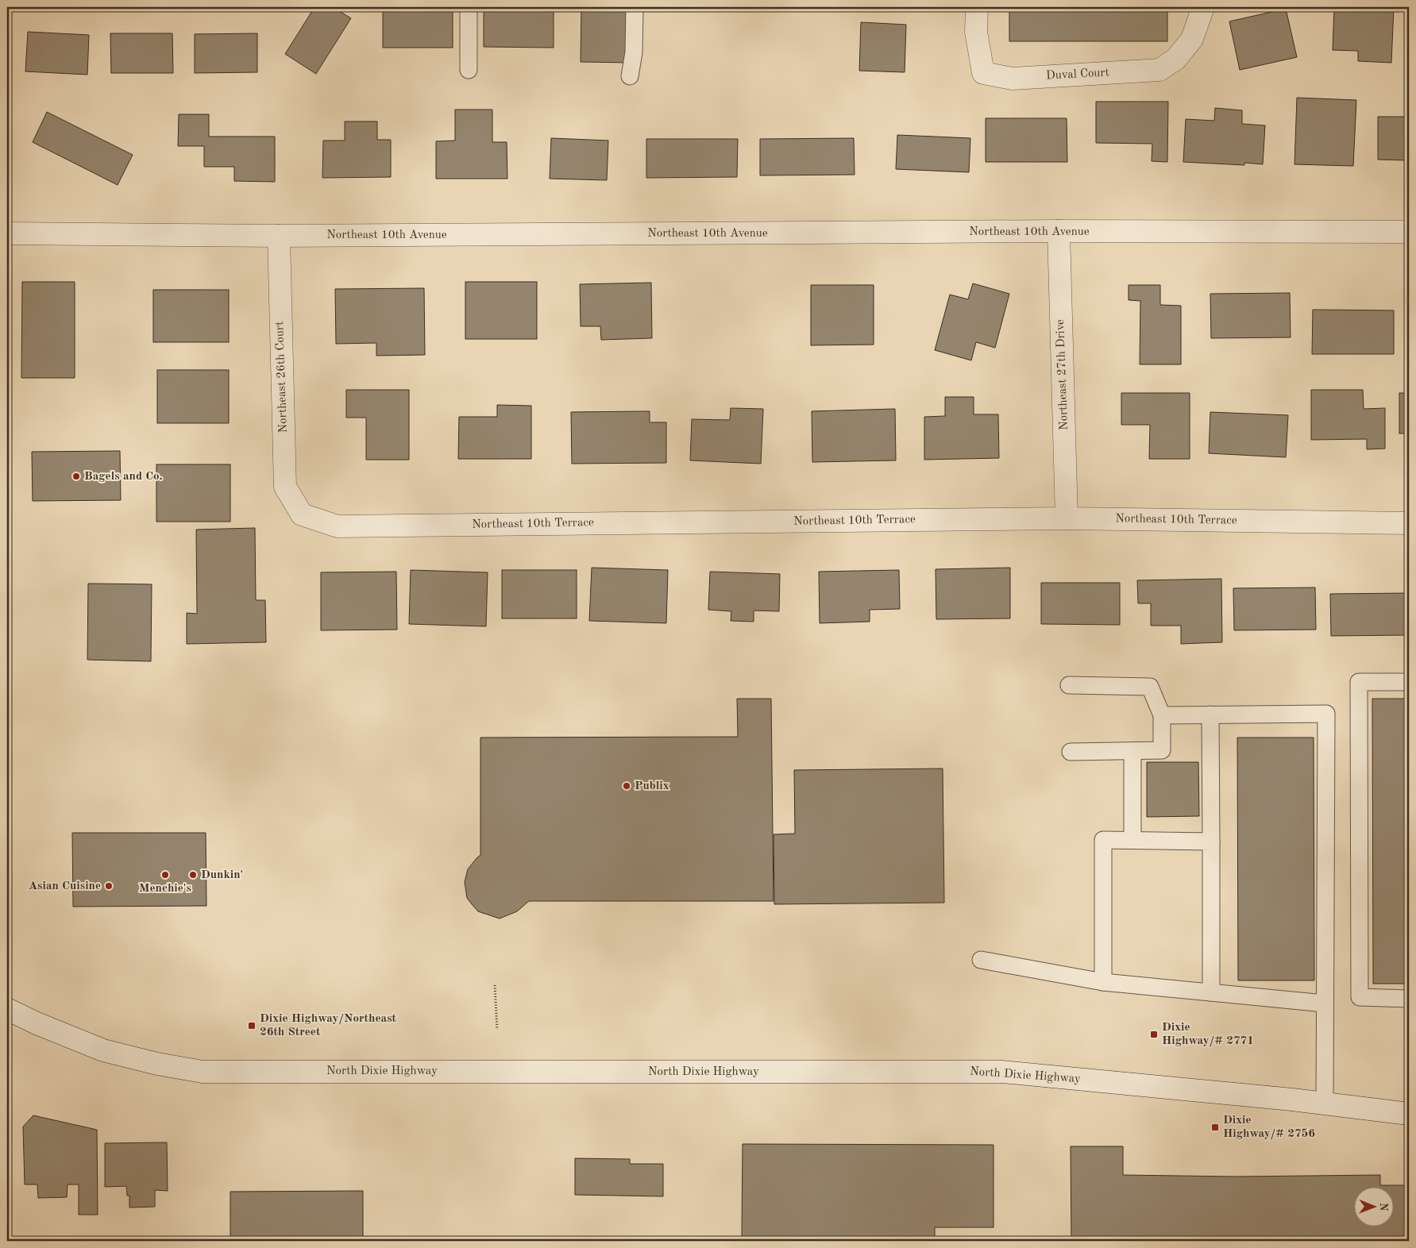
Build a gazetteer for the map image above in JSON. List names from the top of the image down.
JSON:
{
  "streets": {
    "street": [
      "Duval Court",
      "Northeast 10th Avenue",
      "Northeast 27th Drive",
      "Northeast 26th Court",
      "Northeast 10th Terrace",
      "North Dixie Highway"
    ]
  },
  "crossings": [
    ["Northeast 10th Avenue", "Northeast 27th Drive"],
    ["Northeast 10th Avenue", "Northeast 26th Court"],
    ["Northeast 27th Drive", "Northeast 10th Terrace"],
    ["Northeast 26th Court", "Northeast 10th Terrace"]
  ],
  "places": {
    "other": [
      "Bagels and Co.",
      "Publix",
      "Menchie's",
      "Dunkin'",
      "Asian Cuisine"
    ],
    "transit": ["Dixie Highway/Northeast 26th Street", "Dixie Highway/# 2771", "Dixie Highway/# 2756"]
  },
  "north": "right"
}
